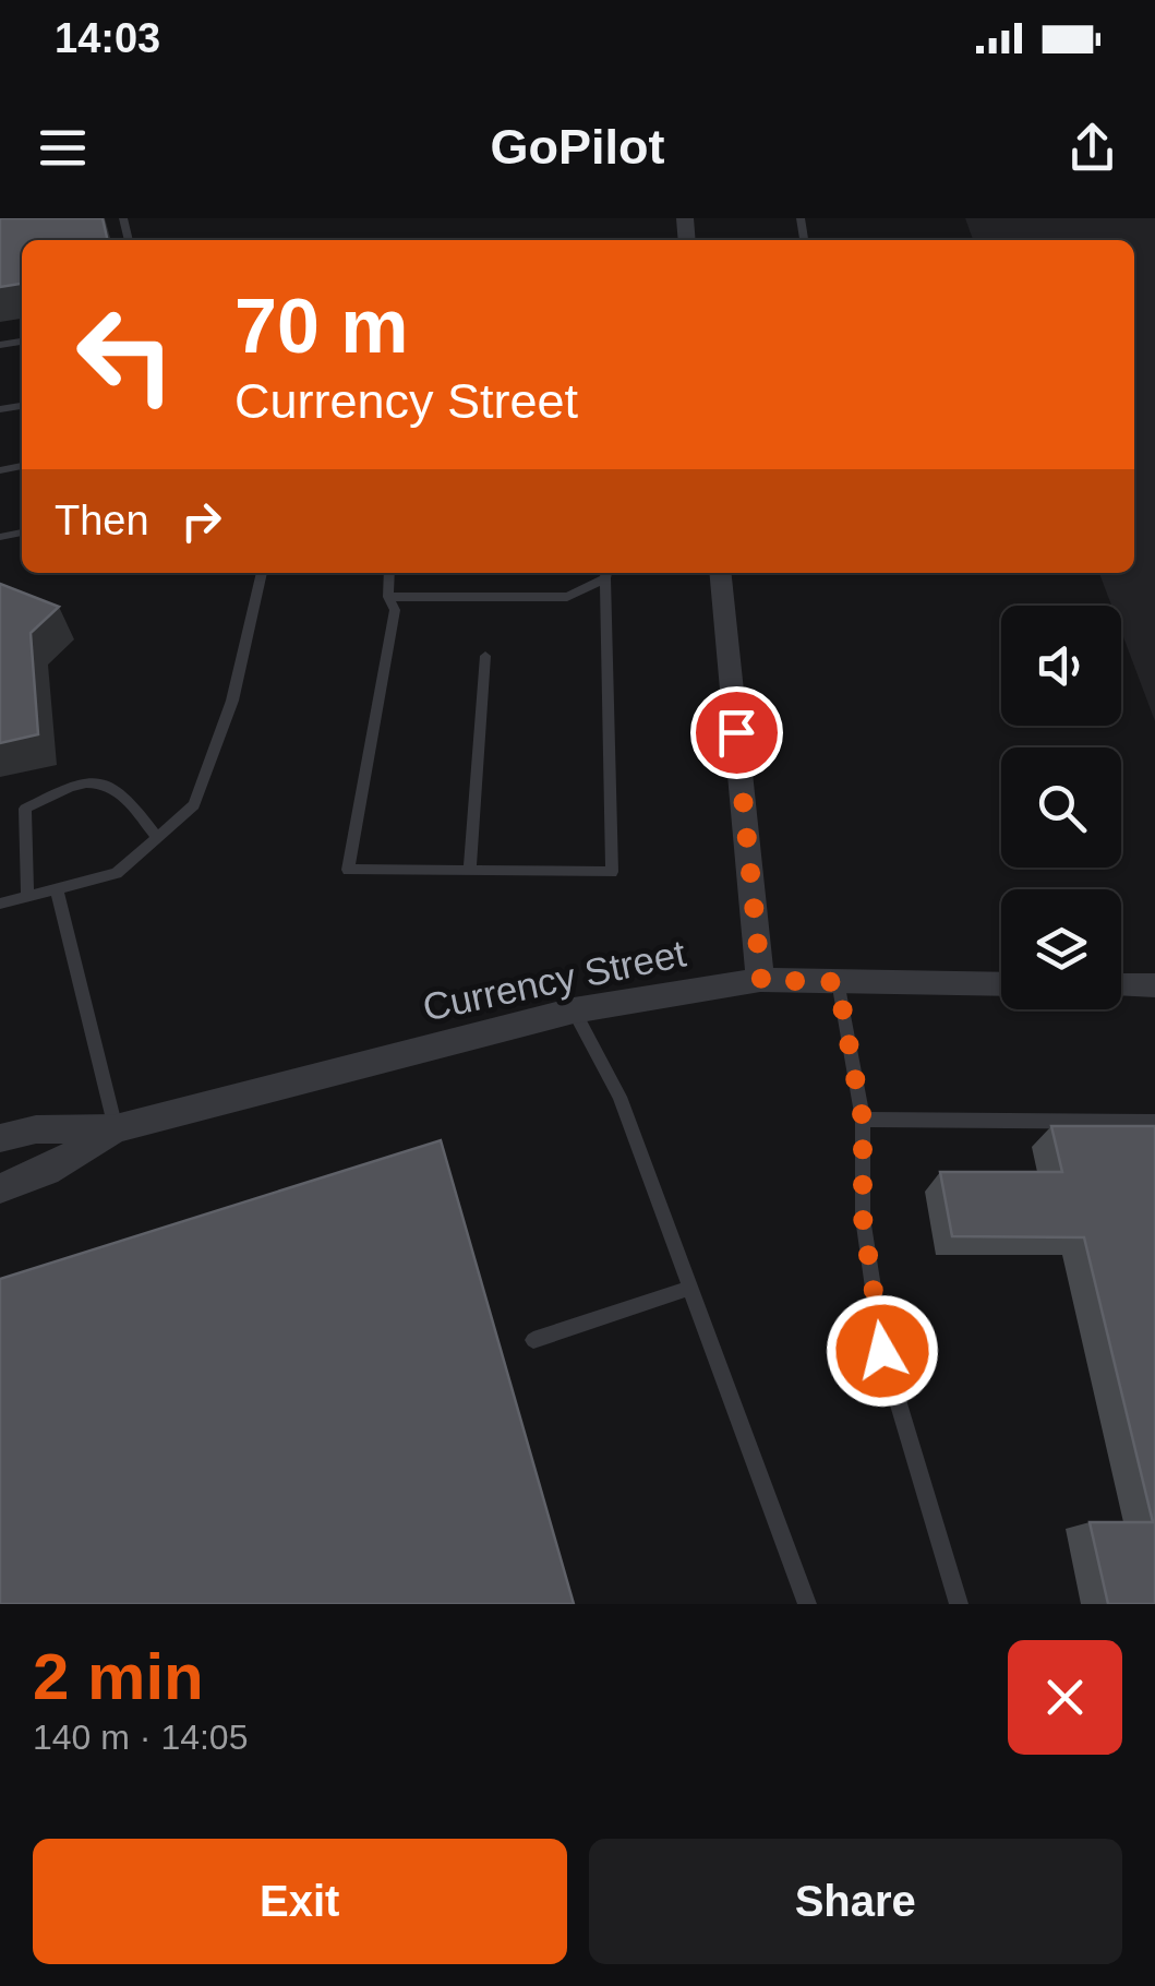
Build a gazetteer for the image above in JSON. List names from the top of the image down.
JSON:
{
  "streets": {
    "street": ["Currency Street"]
  },
  "page": {
    "status": "14:03",
    "header": "GoPilot",
    "turn": ["70 m", "Currency Street"],
    "then": "Then",
    "heading": ["2 min", "140 m · 14:05"],
    "buttons": ["Exit", "Share"]
  }
}
